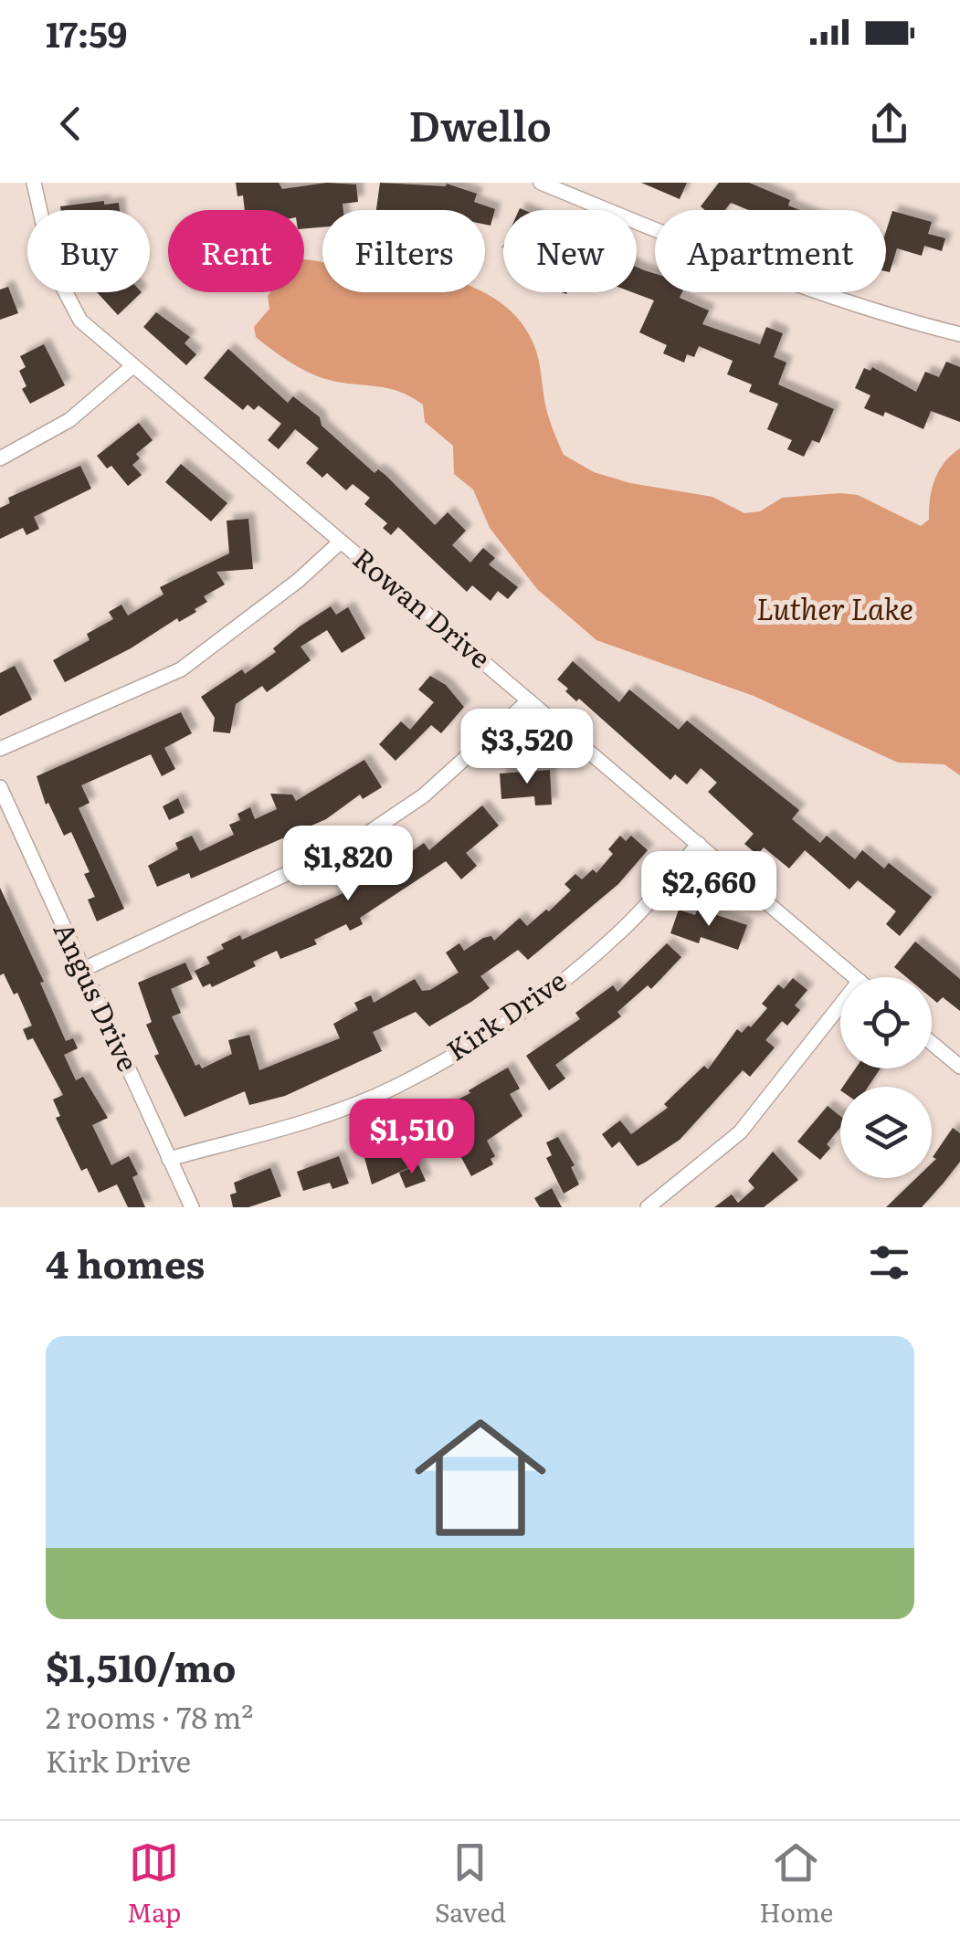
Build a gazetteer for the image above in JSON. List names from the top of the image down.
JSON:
{
  "streets": {
    "street": ["Rowan Drive", "Angus Drive", "Kirk Drive"]
  },
  "crossings": [
    ["Rowan Drive", "Kirk Drive"],
    ["Angus Drive", "Kirk Drive"]
  ],
  "water": ["Luther Lake"],
  "page": {
    "status": "17:59",
    "header": "Dwello",
    "chip": [
      "Buy",
      "Rent",
      "Filters",
      "New",
      "Apartment"
    ],
    "price": [
      "$3,520",
      "$1,820",
      "$2,660",
      "$1,510"
    ],
    "heading": "4 homes",
    "list": [
      {
        "name": "$1,510/mo",
        "note": "2 rooms · 78 m² · Kirk Drive"
      }
    ],
    "tabs": ["Map", "Saved", "Home"]
  }
}
